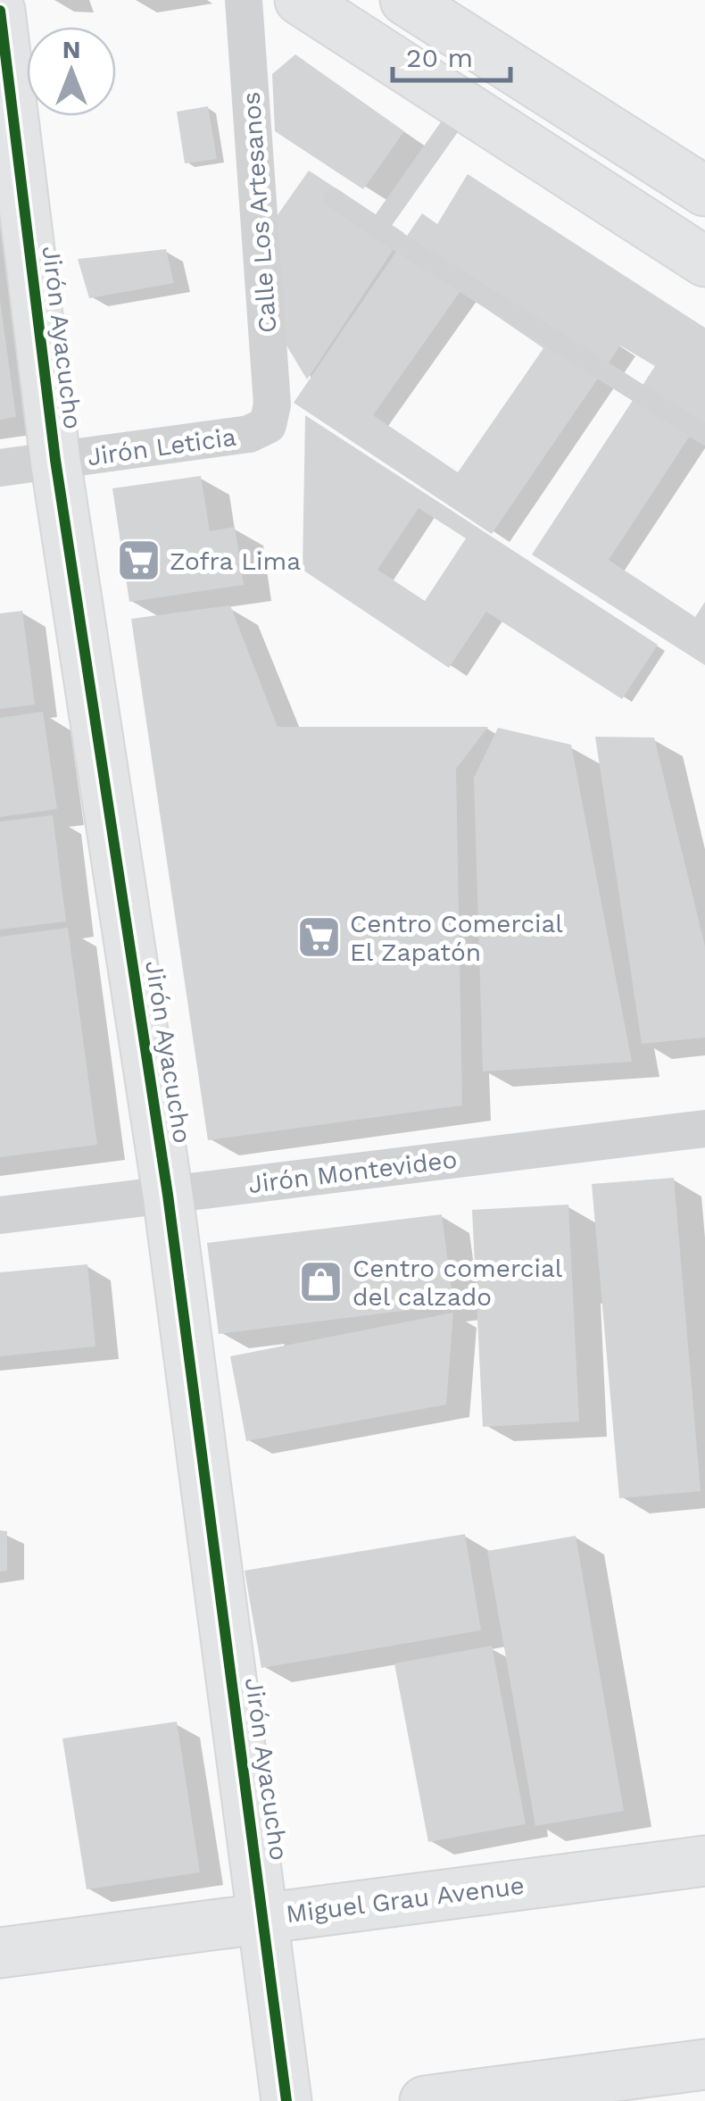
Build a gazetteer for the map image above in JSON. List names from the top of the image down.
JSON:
{
  "streets": {
    "street": [
      "Calle Los Artesanos",
      "Jirón Ayacucho",
      "Jirón Leticia",
      "Jirón Montevideo",
      "Miguel Grau Avenue"
    ]
  },
  "crossings": [
    ["Calle Los Artesanos", "Jirón Leticia"],
    ["Jirón Ayacucho", "Jirón Leticia"],
    ["Jirón Ayacucho", "Jirón Montevideo"],
    ["Jirón Ayacucho", "Miguel Grau Avenue"]
  ],
  "places": {
    "supermarket": ["Zofra Lima", "Centro Comercial El Zapatón"],
    "shop": ["Centro comercial del calzado"]
  },
  "scale_bar": "20 m",
  "north": "top"
}
